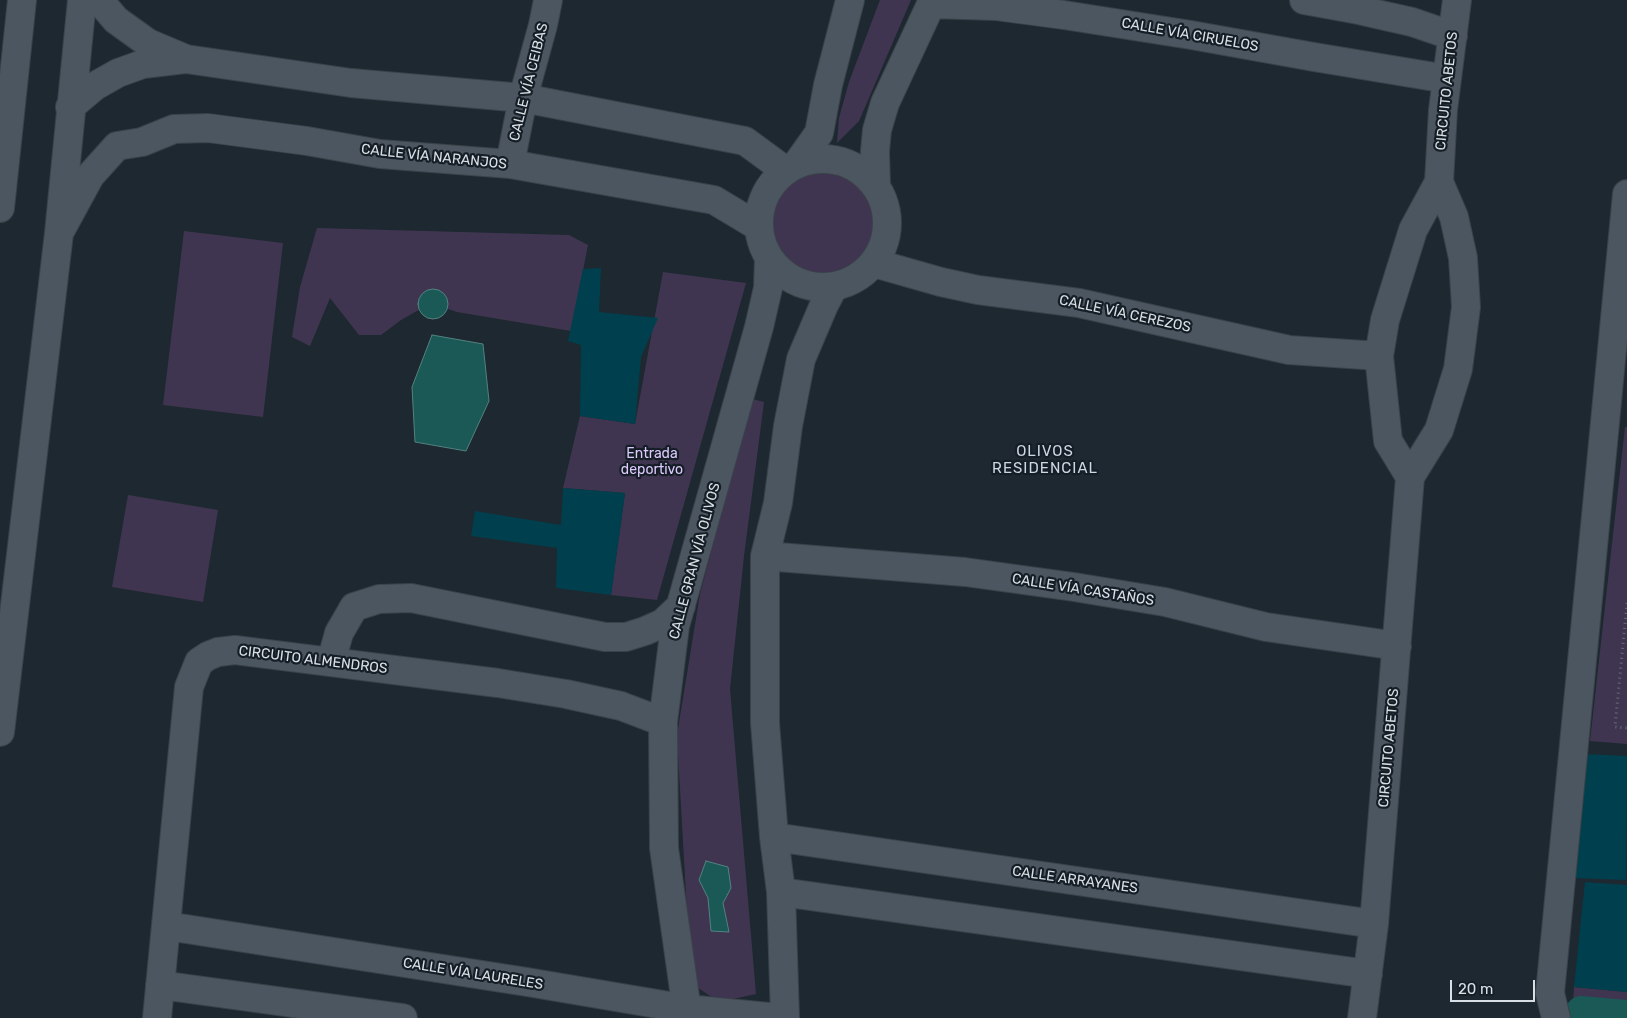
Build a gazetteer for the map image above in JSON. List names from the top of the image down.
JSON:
{
  "streets": {
    "street": [
      "CALLE VÍA CIRUELOS",
      "CALLE VÍA CEIBAS",
      "CIRCUITO ABETOS",
      "CALLE VÍA NARANJOS",
      "CALLE VÍA CEREZOS",
      "CALLE GRAN VÍA OLIVOS",
      "CALLE VÍA CASTAÑOS",
      "CIRCUITO ALMENDROS",
      "CALLE ARRAYANES",
      "CALLE VÍA LAURELES"
    ]
  },
  "crossings": [
    ["CALLE VÍA CIRUELOS", "CIRCUITO ABETOS"],
    ["CALLE VÍA CEIBAS", "CALLE VÍA NARANJOS"],
    ["CIRCUITO ABETOS", "CALLE VÍA CEREZOS"],
    ["CIRCUITO ABETOS", "CALLE VÍA CASTAÑOS"],
    ["CIRCUITO ABETOS", "CALLE ARRAYANES"],
    ["CALLE VÍA NARANJOS", "CALLE VÍA CEREZOS"],
    ["CALLE VÍA NARANJOS", "CALLE GRAN VÍA OLIVOS"],
    ["CALLE VÍA CEREZOS", "CALLE GRAN VÍA OLIVOS"],
    ["CALLE GRAN VÍA OLIVOS", "CIRCUITO ALMENDROS"],
    ["CALLE GRAN VÍA OLIVOS", "CALLE VÍA LAURELES"],
    ["CIRCUITO ALMENDROS", "CALLE VÍA LAURELES"]
  ],
  "districts": ["OLIVOS RESIDENCIAL"],
  "parks": ["Entrada deportivo"],
  "scale_bar": "20 m"
}
